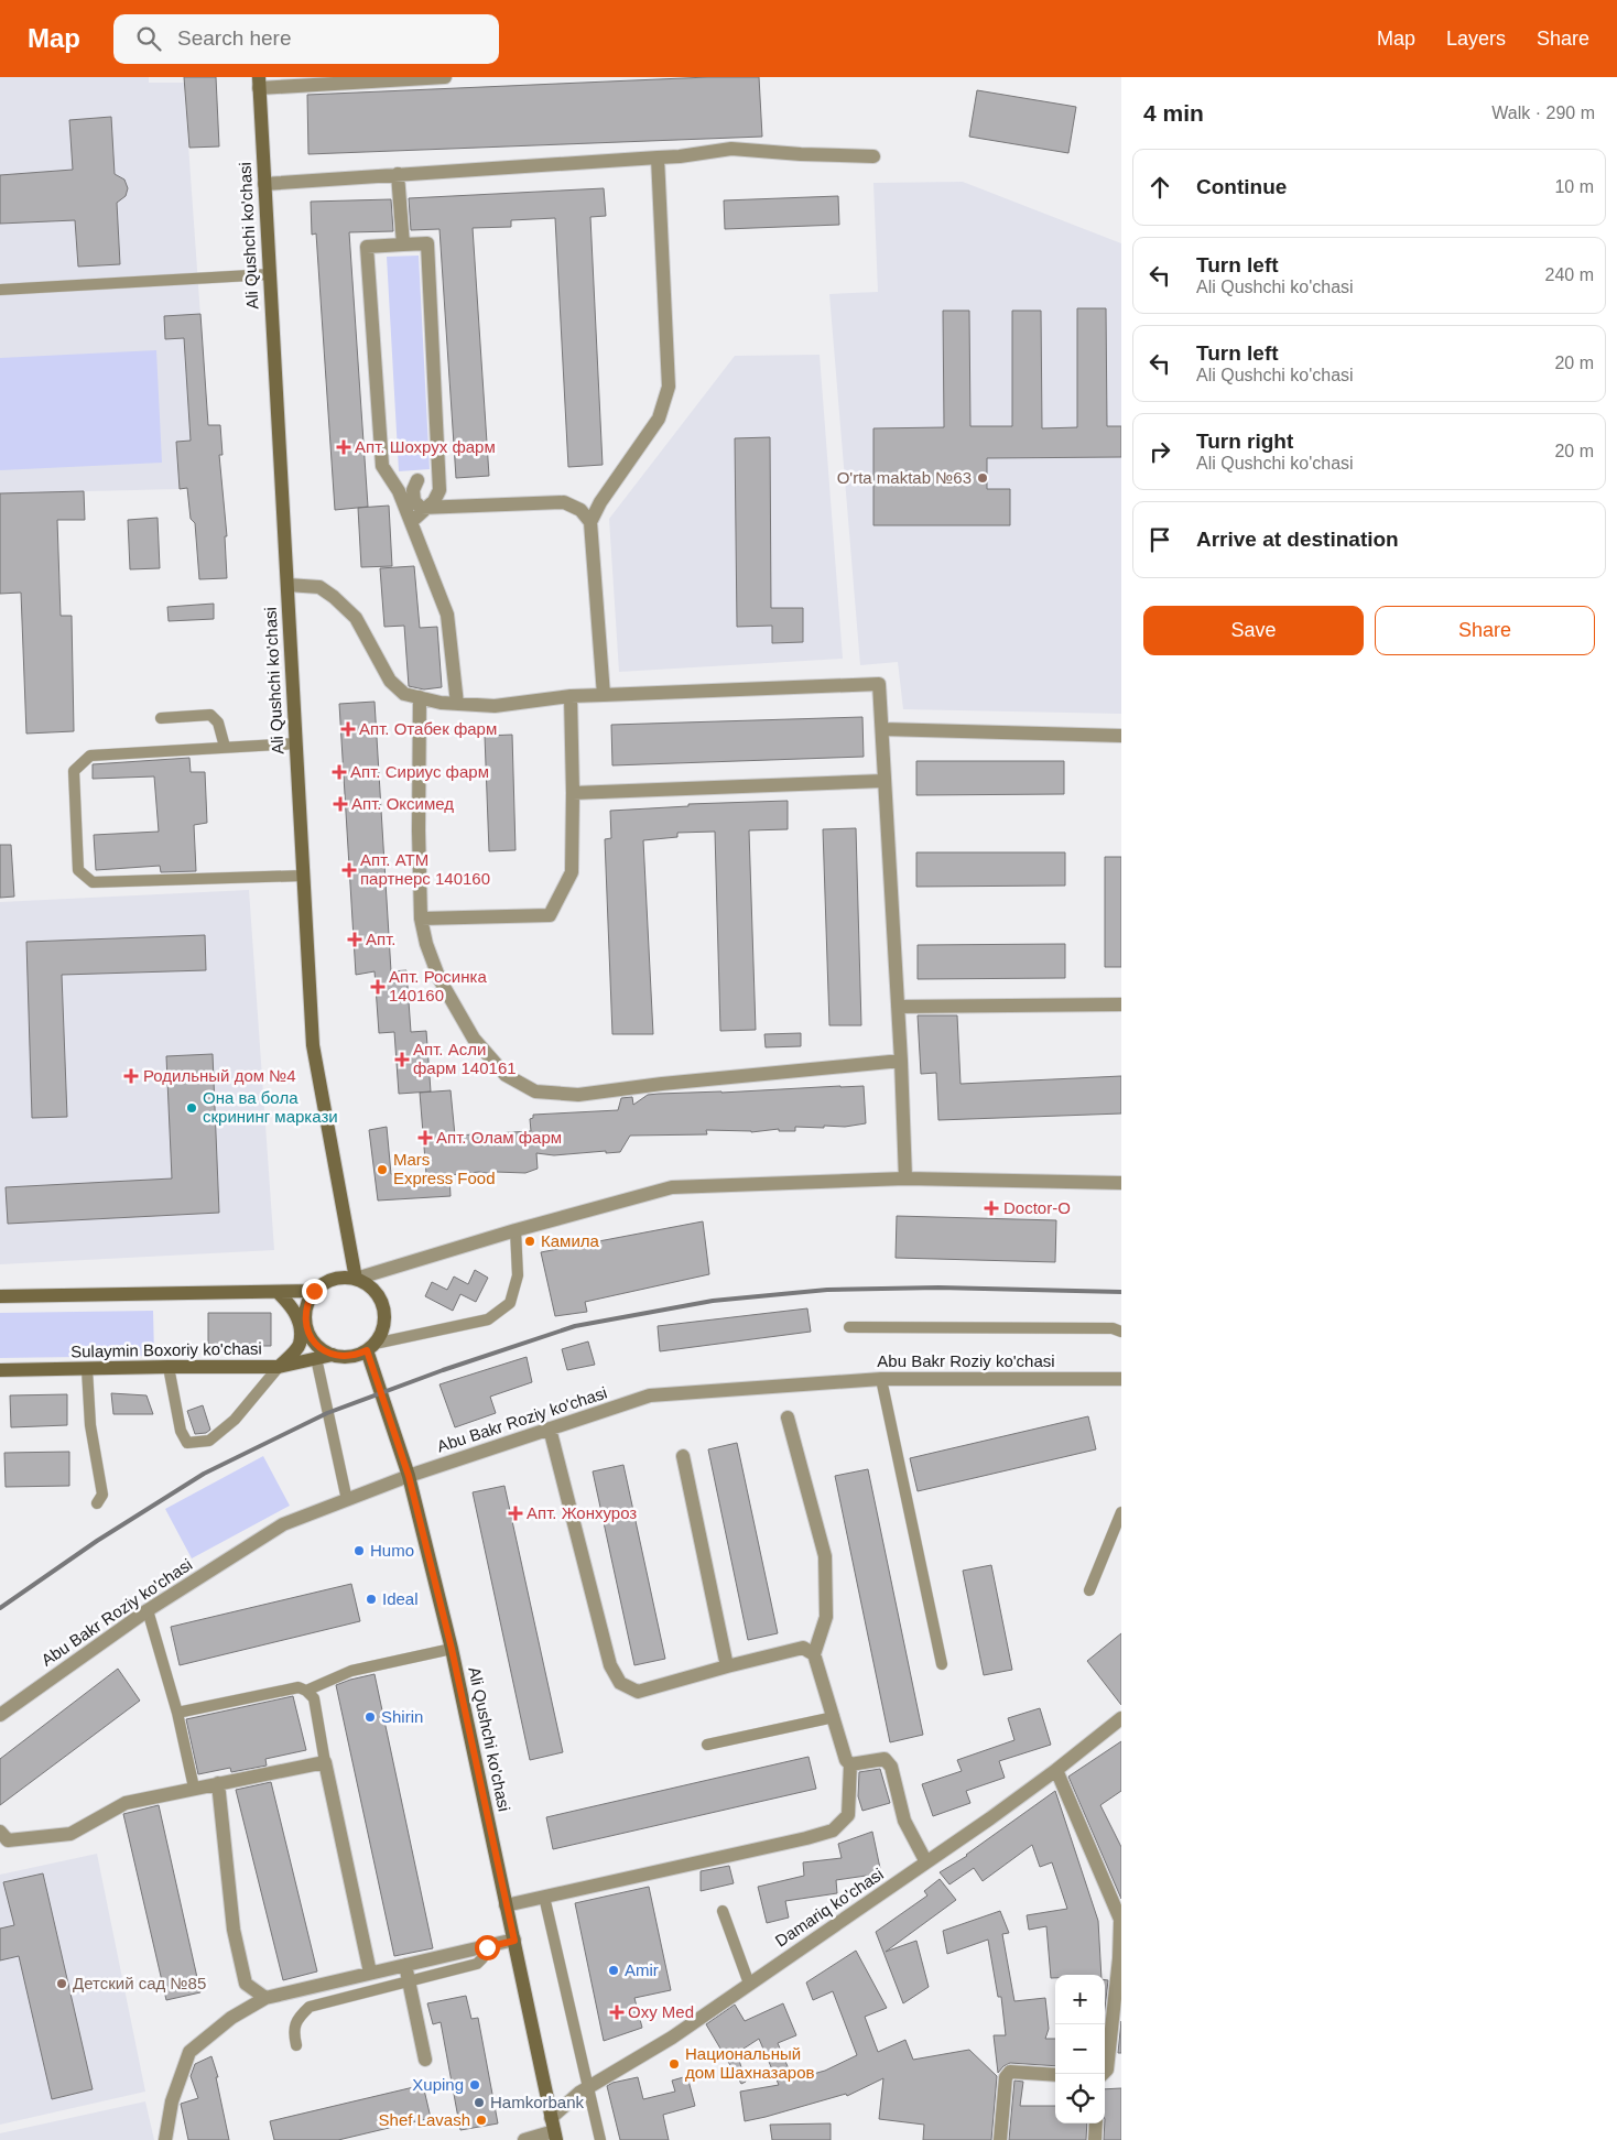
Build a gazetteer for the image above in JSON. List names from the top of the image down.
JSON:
{
  "streets": {
    "main road": ["Ali Qushchi ko'chasi", "Sulaymin Boxoriy ko'chasi"],
    "street": ["Abu Bakr Roziy ko'chasi", "Damariq ko'chasi"]
  },
  "crossings": [
    ["Ali Qushchi ko'chasi", "Sulaymin Boxoriy ko'chasi"],
    ["Ali Qushchi ko'chasi", "Abu Bakr Roziy ko'chasi"],
    ["Ali Qushchi ko'chasi", "Damariq ko'chasi"]
  ],
  "places": {
    "health": [
      "Апт. Шохрух фарм",
      "Апт. Отабек фарм",
      "Апт. Сириус фарм",
      "Апт. Оксимед",
      "Апт. АТМ партнерс 140160",
      "Апт.",
      "Апт. Росинка 140160",
      "Апт. Асли фарм 140161",
      "Родильный дом №4",
      "Апт. Олам фарм",
      "Doctor-O",
      "Апт. Жонхуроз",
      "Oxy Med"
    ],
    "other": [
      "O'rta maktab №63",
      "Она ва бола скрининг маркази",
      "Mars Express Food",
      "Камила",
      "Humo",
      "Ideal",
      "Shirin",
      "Amir",
      "Детский сад №85",
      "Национальный дом Шахназаров",
      "Xuping",
      "Hamkorbank",
      "Shef Lavash"
    ]
  },
  "page": {
    "header": "Map",
    "search": "Search here",
    "nav": ["Map", "Layers", "Share"],
    "heading": ["4 min", "Walk · 290 m"],
    "list": [
      ["Continue", "10 m"],
      ["Turn left", "Ali Qushchi ko'chasi", "240 m"],
      ["Turn left", "Ali Qushchi ko'chasi", "20 m"],
      ["Turn right", "Ali Qushchi ko'chasi", "20 m"],
      "Arrive at destination"
    ],
    "buttons": ["Save", "Share"],
    "map_buttons": ["+", "−"]
  }
}
